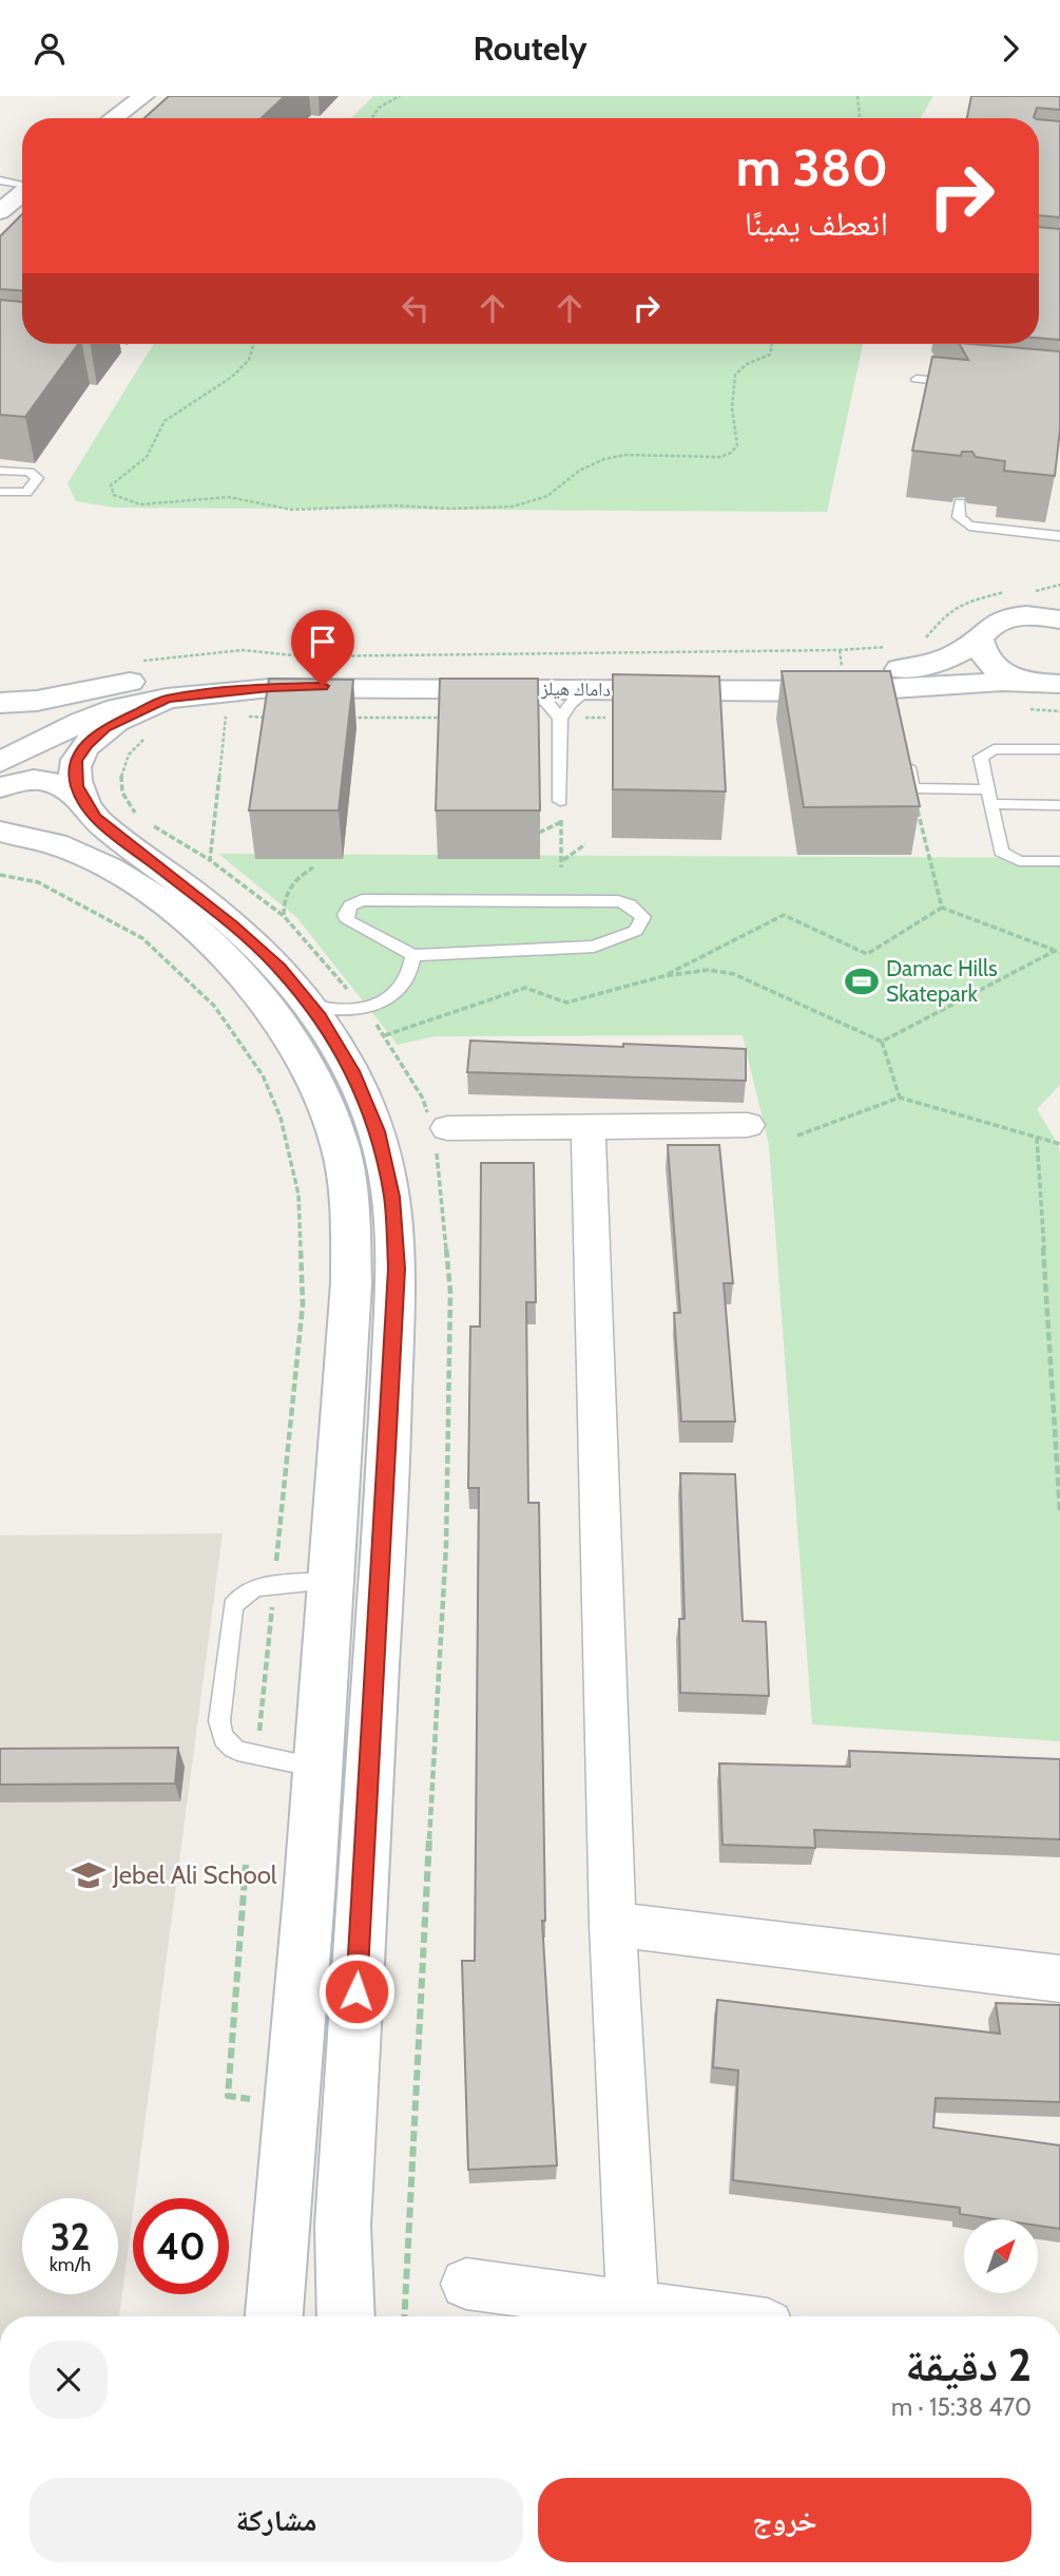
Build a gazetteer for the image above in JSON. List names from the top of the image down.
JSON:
{
  "streets": {
    "street": ["داماك هيلز"]
  },
  "places": {
    "sports": ["Damac Hills Skatepark"],
    "school or university": ["Jebel Ali School"]
  },
  "north": "top right",
  "page": {
    "header": "Routely",
    "turn": ["380 m", "انعطف يمينًا"],
    "speed": "32 km/h",
    "limit": "40",
    "heading": ["2 دقيقة", "470 m · 15:38"],
    "buttons": ["خروج", "مشاركة"]
  }
}
